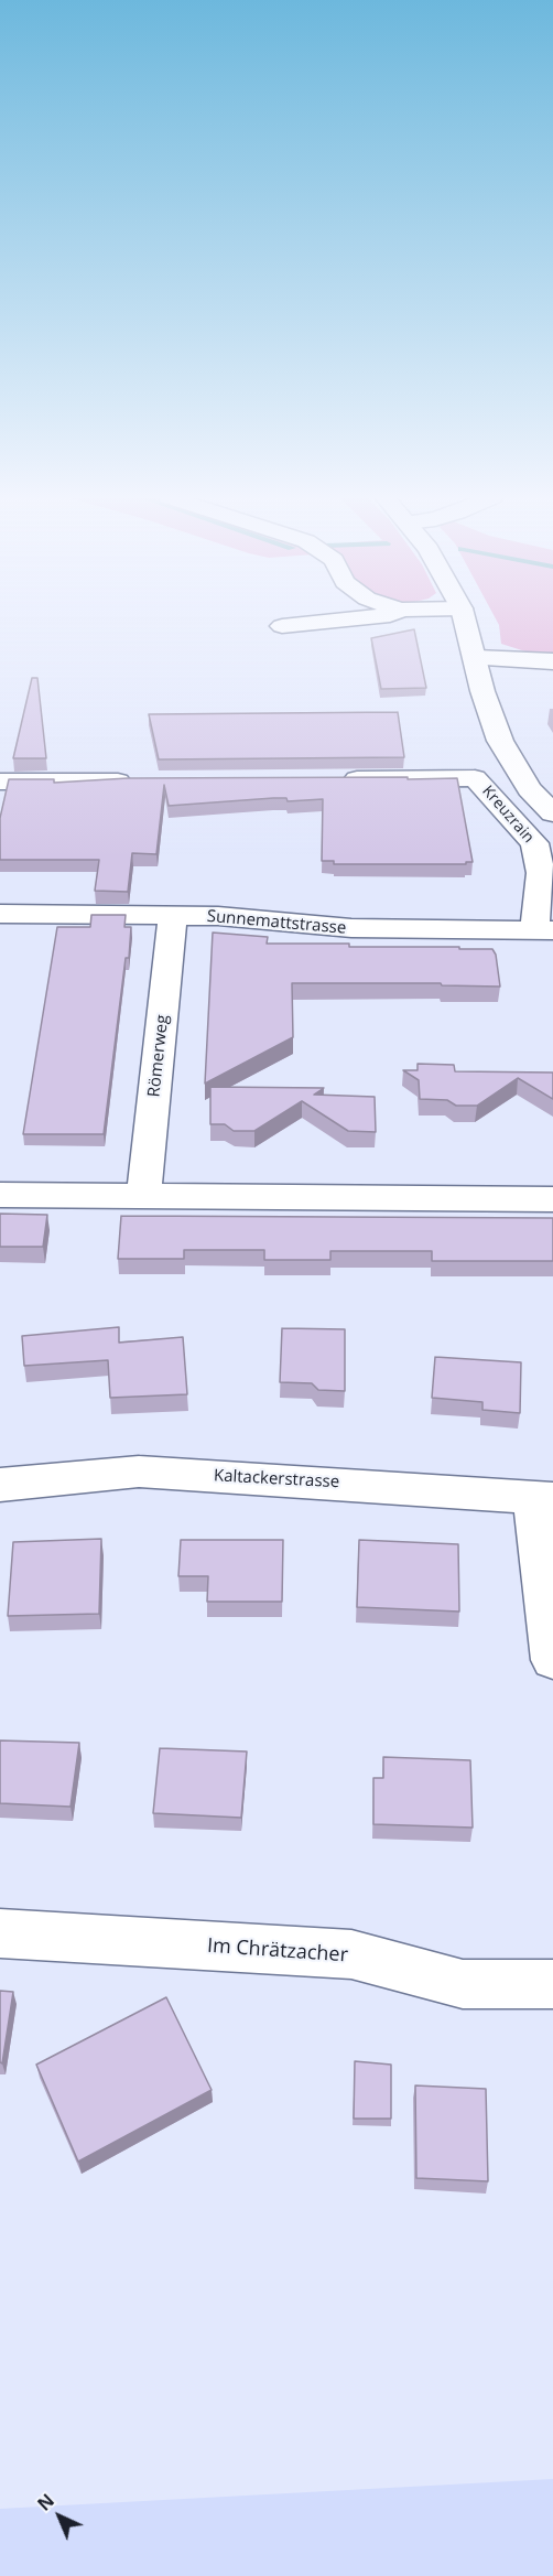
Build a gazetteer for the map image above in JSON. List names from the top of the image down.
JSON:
{
  "streets": {
    "street": [
      "Kreuzrain",
      "Sunnemattstrasse",
      "Römerweg",
      "Kaltackerstrasse",
      "Im Chrätzacher"
    ]
  },
  "crossings": [
    ["Kreuzrain", "Sunnemattstrasse"],
    ["Sunnemattstrasse", "Römerweg"]
  ],
  "north": "top left"
}
